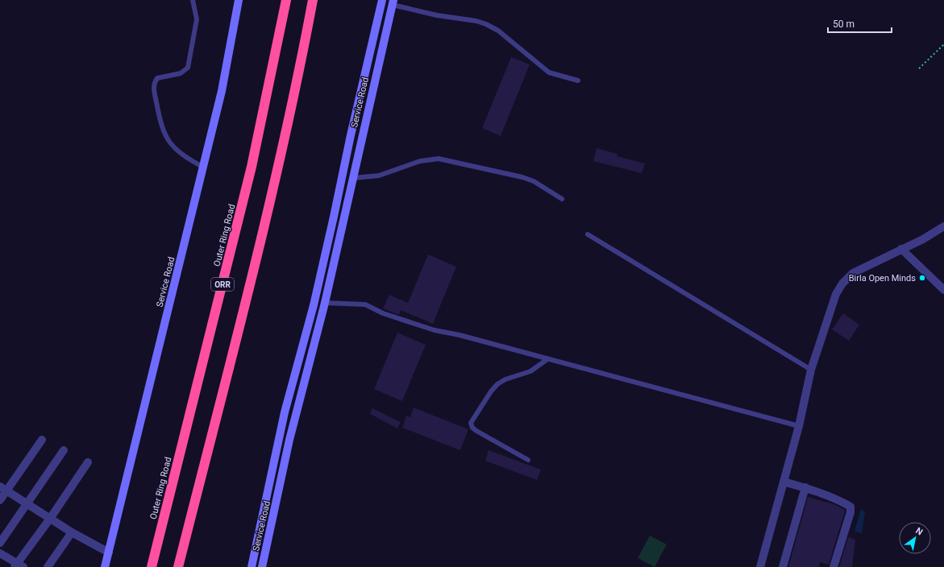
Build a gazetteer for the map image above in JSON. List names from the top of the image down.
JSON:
{
  "streets": {
    "highway": ["Outer Ring Road", "ORR"],
    "main road": ["Service Road"]
  },
  "places": ["Birla Open Minds"],
  "scale_bar": "50 m",
  "north": "top right"
}
